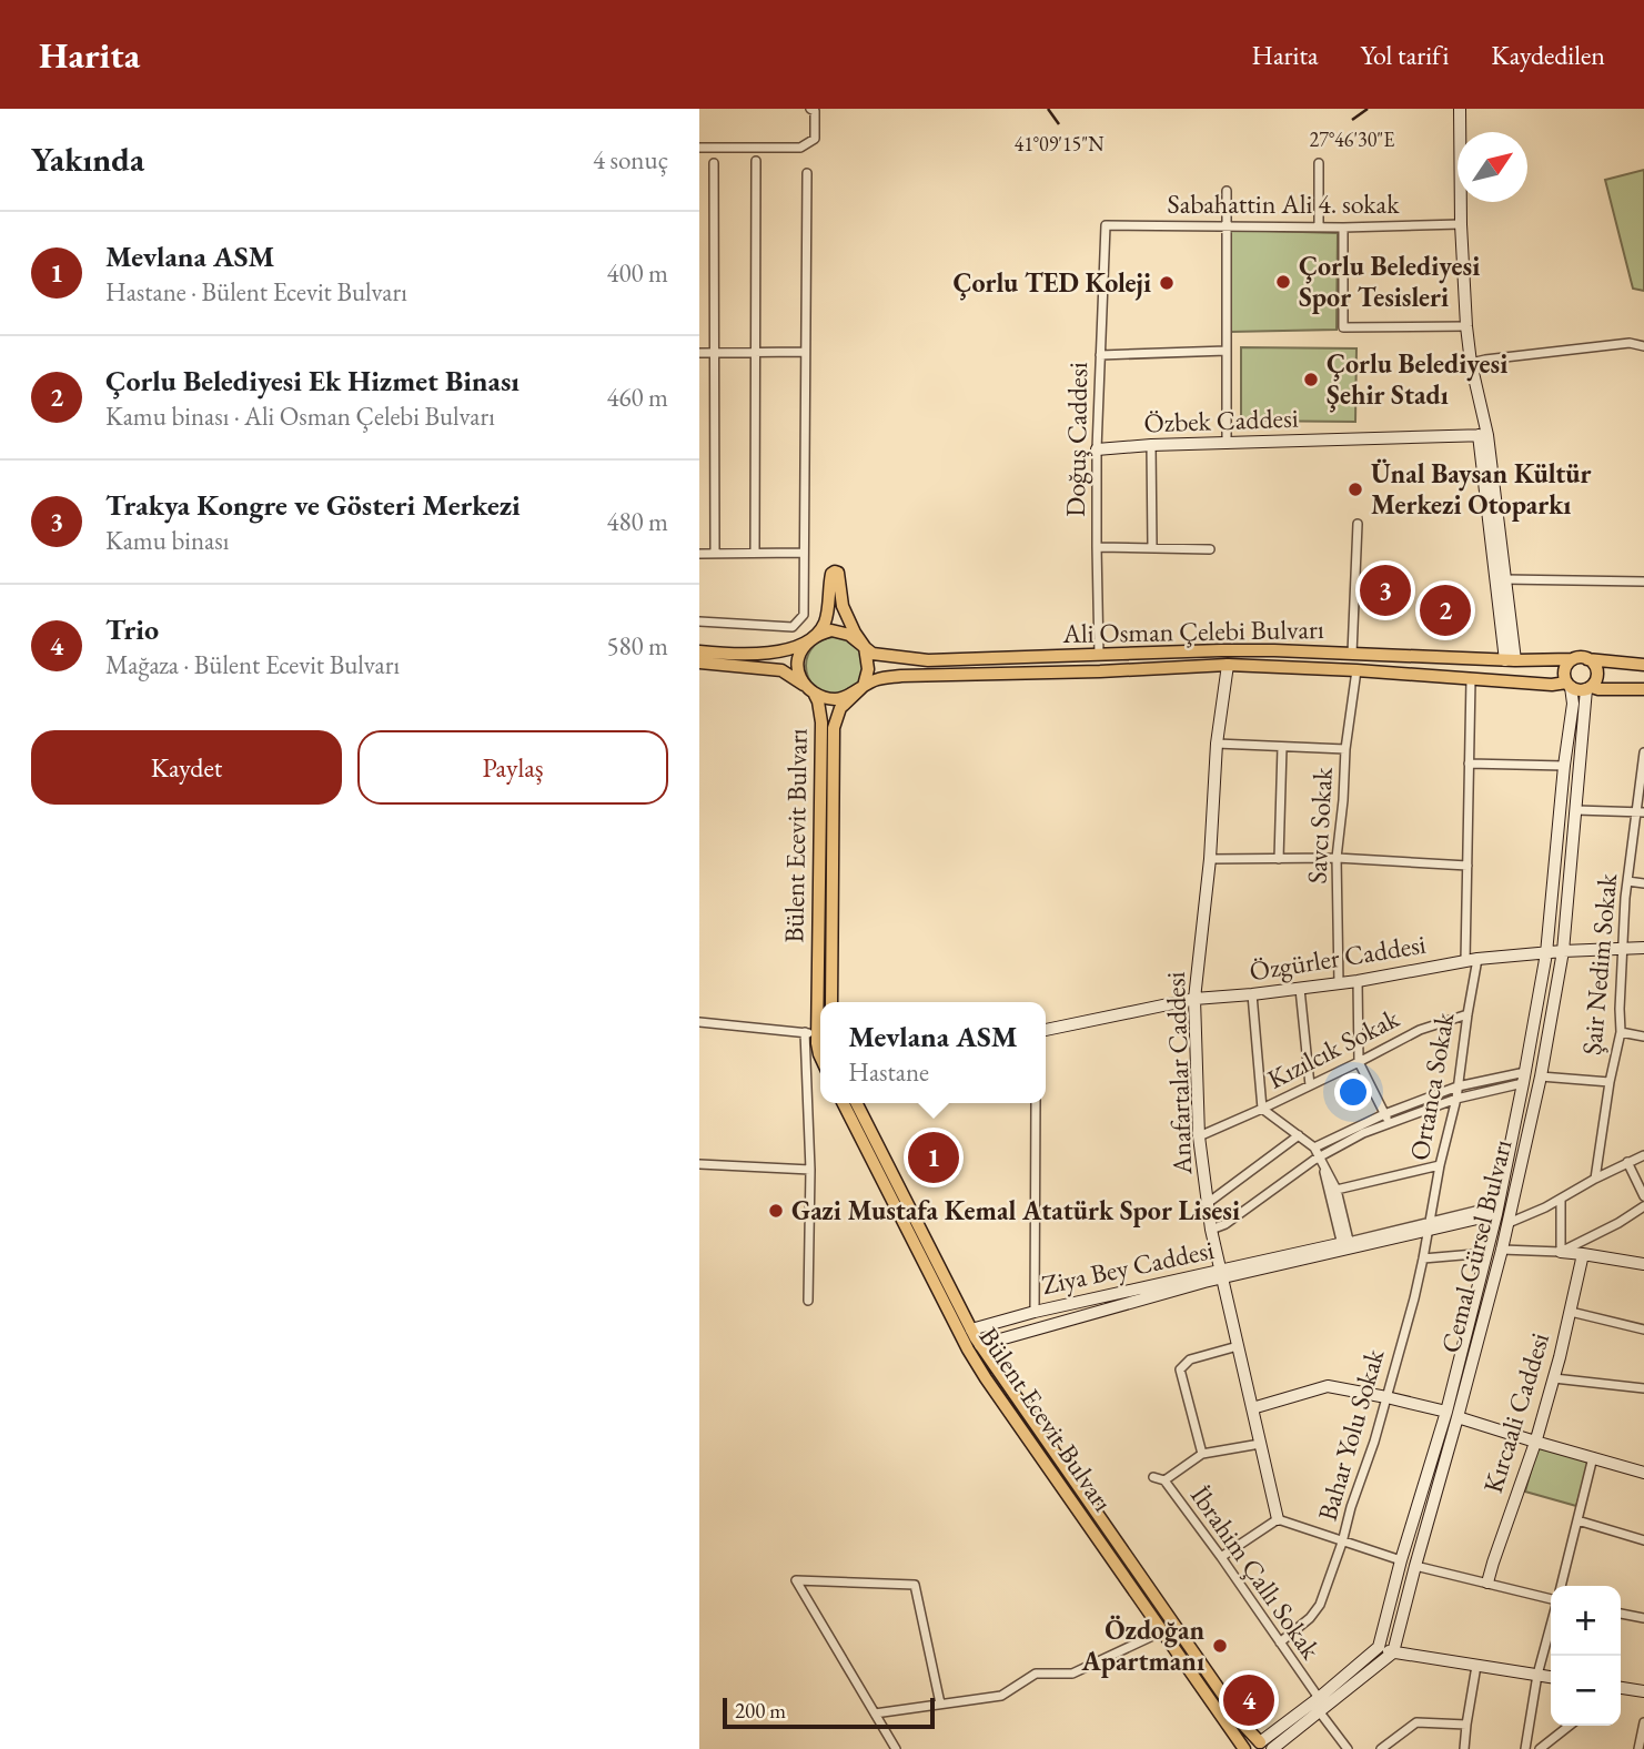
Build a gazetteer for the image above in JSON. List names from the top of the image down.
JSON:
{
  "streets": {
    "main road": ["Ali Osman Çelebi Bulvarı", "Bülent Ecevit Bulvarı"],
    "street": [
      "Sabahattin Ali 4. sokak",
      "Özbek Caddesi",
      "Doğuş Caddesi",
      "Savcı Sokak",
      "Özgürler Caddesi",
      "Şair Nedim Sokak",
      "Kızılcık Sokak",
      "Anafartalar Caddesi",
      "Ortanca Sokak",
      "Cemal Gürsel Bulvarı",
      "Ziya Bey Caddesi",
      "Kırcaali Caddesi",
      "Bahar Yolu Sokak",
      "İbrahim Çallı Sokak"
    ]
  },
  "crossings": [
    ["Sabahattin Ali 4. sokak", "Doğuş Caddesi"],
    ["Özbek Caddesi", "Doğuş Caddesi"],
    ["Doğuş Caddesi", "Ali Osman Çelebi Bulvarı"],
    ["Ali Osman Çelebi Bulvarı", "Savcı Sokak"],
    ["Ali Osman Çelebi Bulvarı", "Bülent Ecevit Bulvarı"],
    ["Ali Osman Çelebi Bulvarı", "Anafartalar Caddesi"],
    ["Ali Osman Çelebi Bulvarı", "Ortanca Sokak"],
    ["Ali Osman Çelebi Bulvarı", "Cemal Gürsel Bulvarı"],
    ["Savcı Sokak", "Özgürler Caddesi"],
    ["Özgürler Caddesi", "Şair Nedim Sokak"],
    ["Özgürler Caddesi", "Anafartalar Caddesi"],
    ["Özgürler Caddesi", "Ortanca Sokak"],
    ["Özgürler Caddesi", "Cemal Gürsel Bulvarı"],
    ["Kızılcık Sokak", "Anafartalar Caddesi"],
    ["Kızılcık Sokak", "Ortanca Sokak"],
    ["Anafartalar Caddesi", "Ziya Bey Caddesi"],
    ["Ortanca Sokak", "Ziya Bey Caddesi"],
    ["Ortanca Sokak", "Bahar Yolu Sokak"],
    ["Cemal Gürsel Bulvarı", "Ziya Bey Caddesi"],
    ["Ziya Bey Caddesi", "Bahar Yolu Sokak"],
    ["Bahar Yolu Sokak", "İbrahim Çallı Sokak"]
  ],
  "places": [
    "Çorlu Belediyesi Spor Tesisleri",
    "Çorlu TED Koleji",
    "Çorlu Belediyesi Şehir Stadı",
    "Ünal Baysan Kültür Merkezi Otoparkı",
    "Gazi Mustafa Kemal Atatürk Spor Lisesi",
    "Özdoğan Apartmanı"
  ],
  "scale_bar": "200 m",
  "north": "top right",
  "page": {
    "header": "Harita",
    "nav": ["Harita", "Yol tarifi", "Kaydedilen"],
    "heading": ["Yakında", "4 sonuç"],
    "list": [
      {
        "mark": "1",
        "name": "Mevlana ASM",
        "note": "Hastane · Bülent Ecevit Bulvarı",
        "value": "400 m"
      },
      {
        "mark": "2",
        "name": "Çorlu Belediyesi Ek Hizmet Binası",
        "note": "Kamu binası · Ali Osman Çelebi Bulvarı",
        "value": "460 m"
      },
      {
        "mark": "3",
        "name": "Trakya Kongre ve Gösteri Merkezi",
        "note": "Kamu binası",
        "value": "480 m"
      },
      {
        "mark": "4",
        "name": "Trio",
        "note": "Mağaza · Bülent Ecevit Bulvarı",
        "value": "580 m"
      }
    ],
    "pins": [
      "3",
      "2",
      "1",
      "4"
    ],
    "buttons": ["Kaydet", "Paylaş"],
    "popup": ["Mevlana ASM", "Hastane"],
    "map_buttons": ["+", "−"],
    "scale": "200 m"
  },
  "coordinates": ["27°46'30\"E", "41°09'15\"N"]
}
